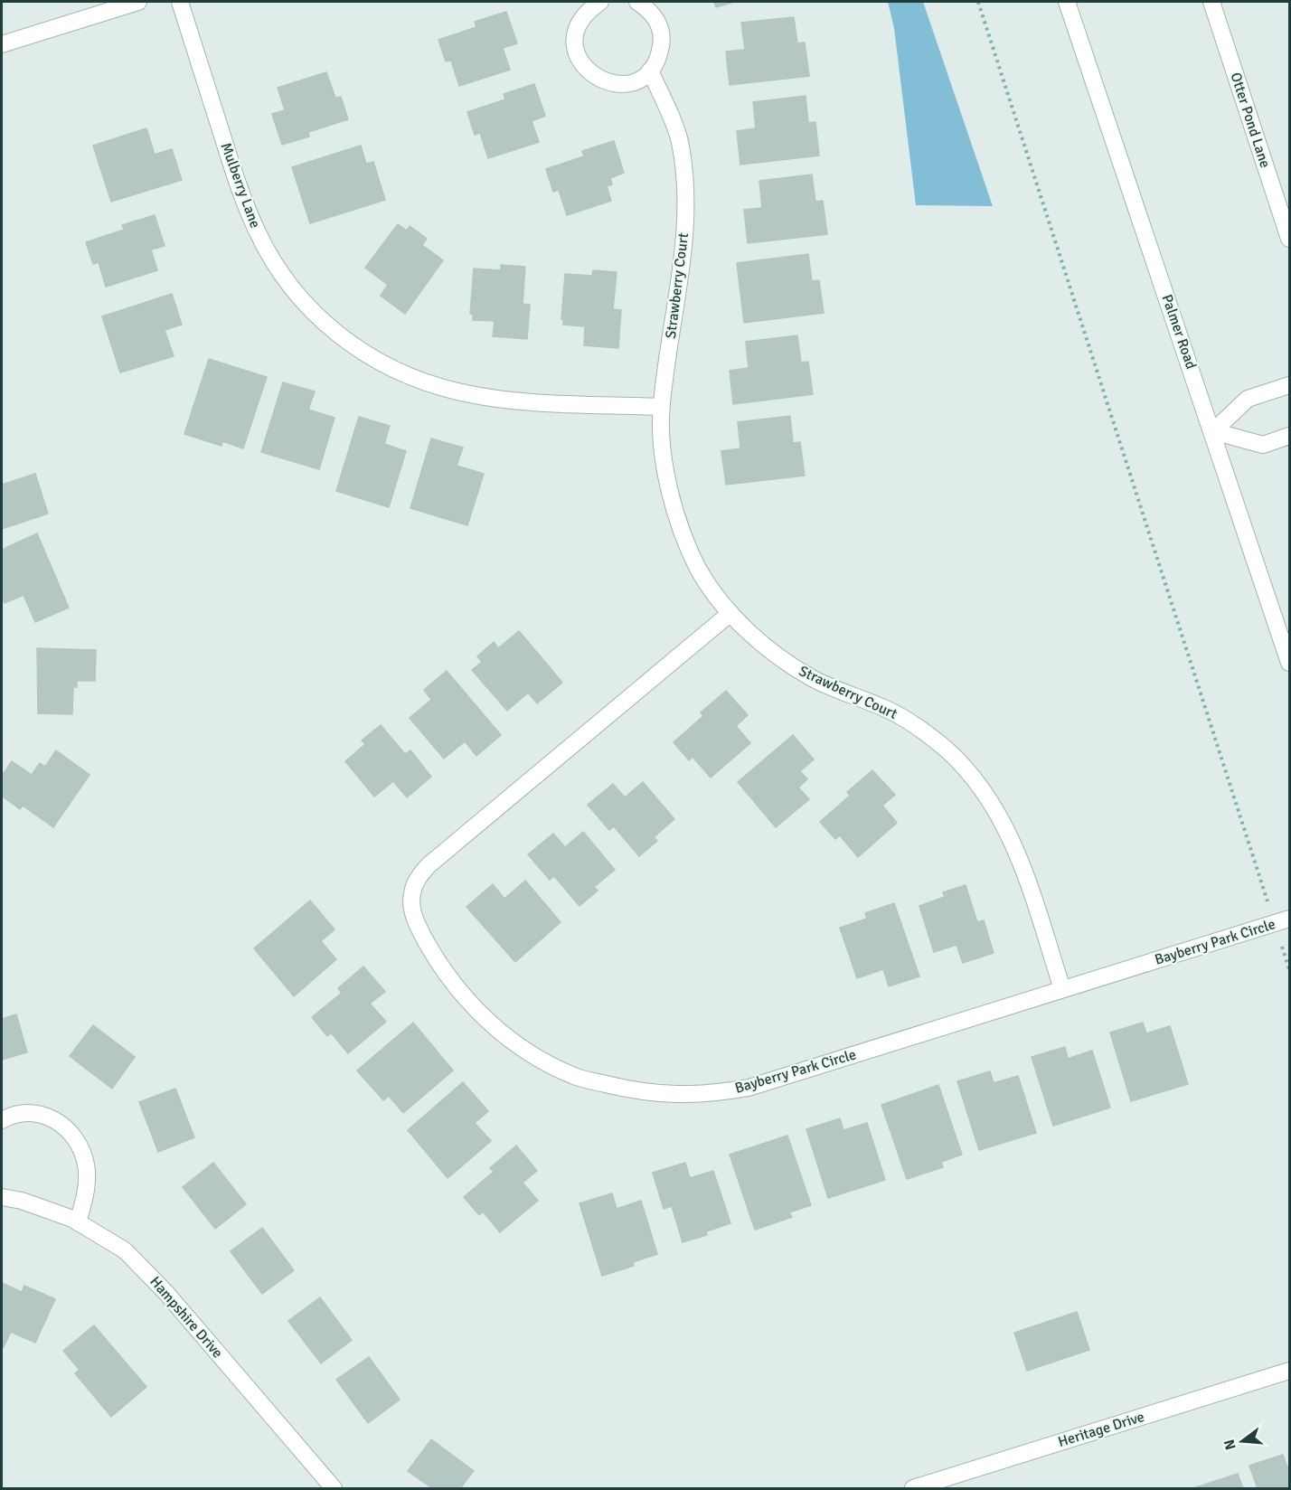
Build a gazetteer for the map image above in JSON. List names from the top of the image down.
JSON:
{
  "streets": {
    "street": [
      "Otter Pond Lane",
      "Mulberry Lane",
      "Strawberry Court",
      "Palmer Road",
      "Bayberry Park Circle",
      "Hampshire Drive",
      "Heritage Drive"
    ]
  },
  "crossings": [
    ["Mulberry Lane", "Strawberry Court"],
    ["Strawberry Court", "Bayberry Park Circle"]
  ],
  "north": "left"
}
